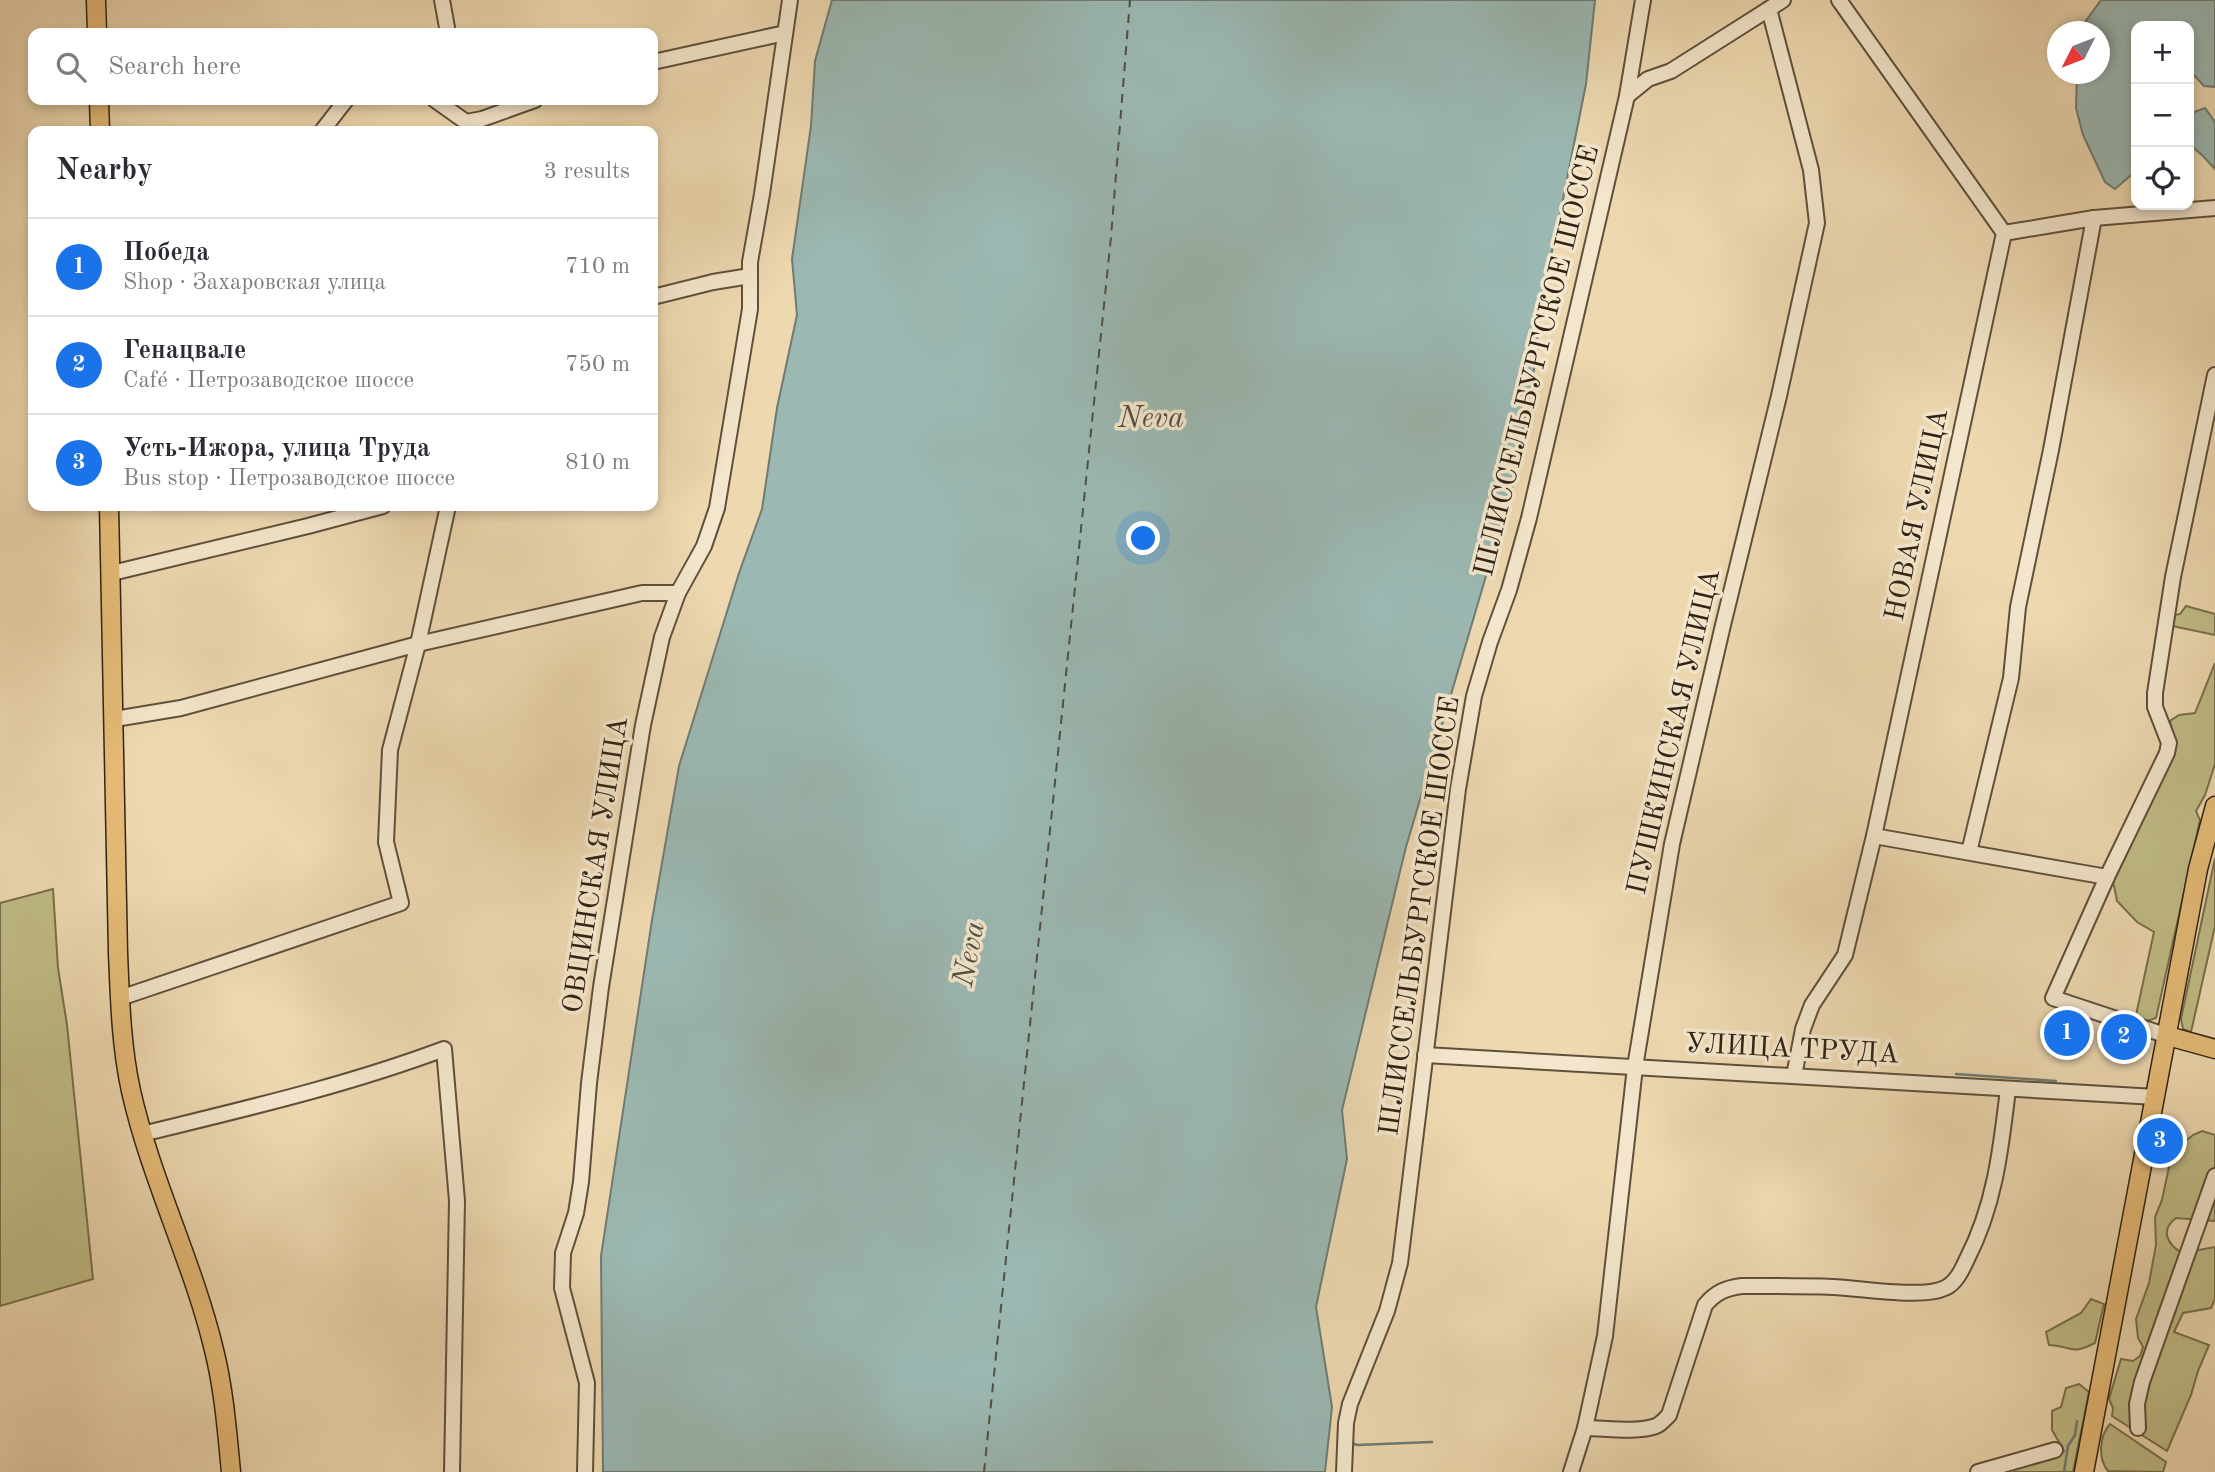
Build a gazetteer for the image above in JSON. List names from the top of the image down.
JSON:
{
  "streets": {
    "street": [
      "ШЛИССЕЛЬБУРГСКОЕ ШОССЕ",
      "НОВАЯ УЛИЦА",
      "ПУШКИНСКАЯ УЛИЦА",
      "ОВЦИНСКАЯ УЛИЦА",
      "УЛИЦА ТРУДА"
    ]
  },
  "crossings": [
    ["ШЛИССЕЛЬБУРГСКОЕ ШОССЕ", "УЛИЦА ТРУДА"],
    ["НОВАЯ УЛИЦА", "УЛИЦА ТРУДА"],
    ["ПУШКИНСКАЯ УЛИЦА", "УЛИЦА ТРУДА"]
  ],
  "water": ["Neva"],
  "north": "bottom left",
  "page": {
    "map_buttons": ["+", "−"],
    "search": "Search here",
    "heading": ["Nearby", "3 results"],
    "list": [
      {
        "mark": "1",
        "name": "Победа",
        "note": "Shop · Захаровская улица",
        "value": "710 m"
      },
      {
        "mark": "2",
        "name": "Генацвале",
        "note": "Café · Петрозаводское шоссе",
        "value": "750 m"
      },
      {
        "mark": "3",
        "name": "Усть-Ижора, улица Труда",
        "note": "Bus stop · Петрозаводское шоссе",
        "value": "810 m"
      }
    ],
    "pins": ["1", "2", "3"]
  }
}
